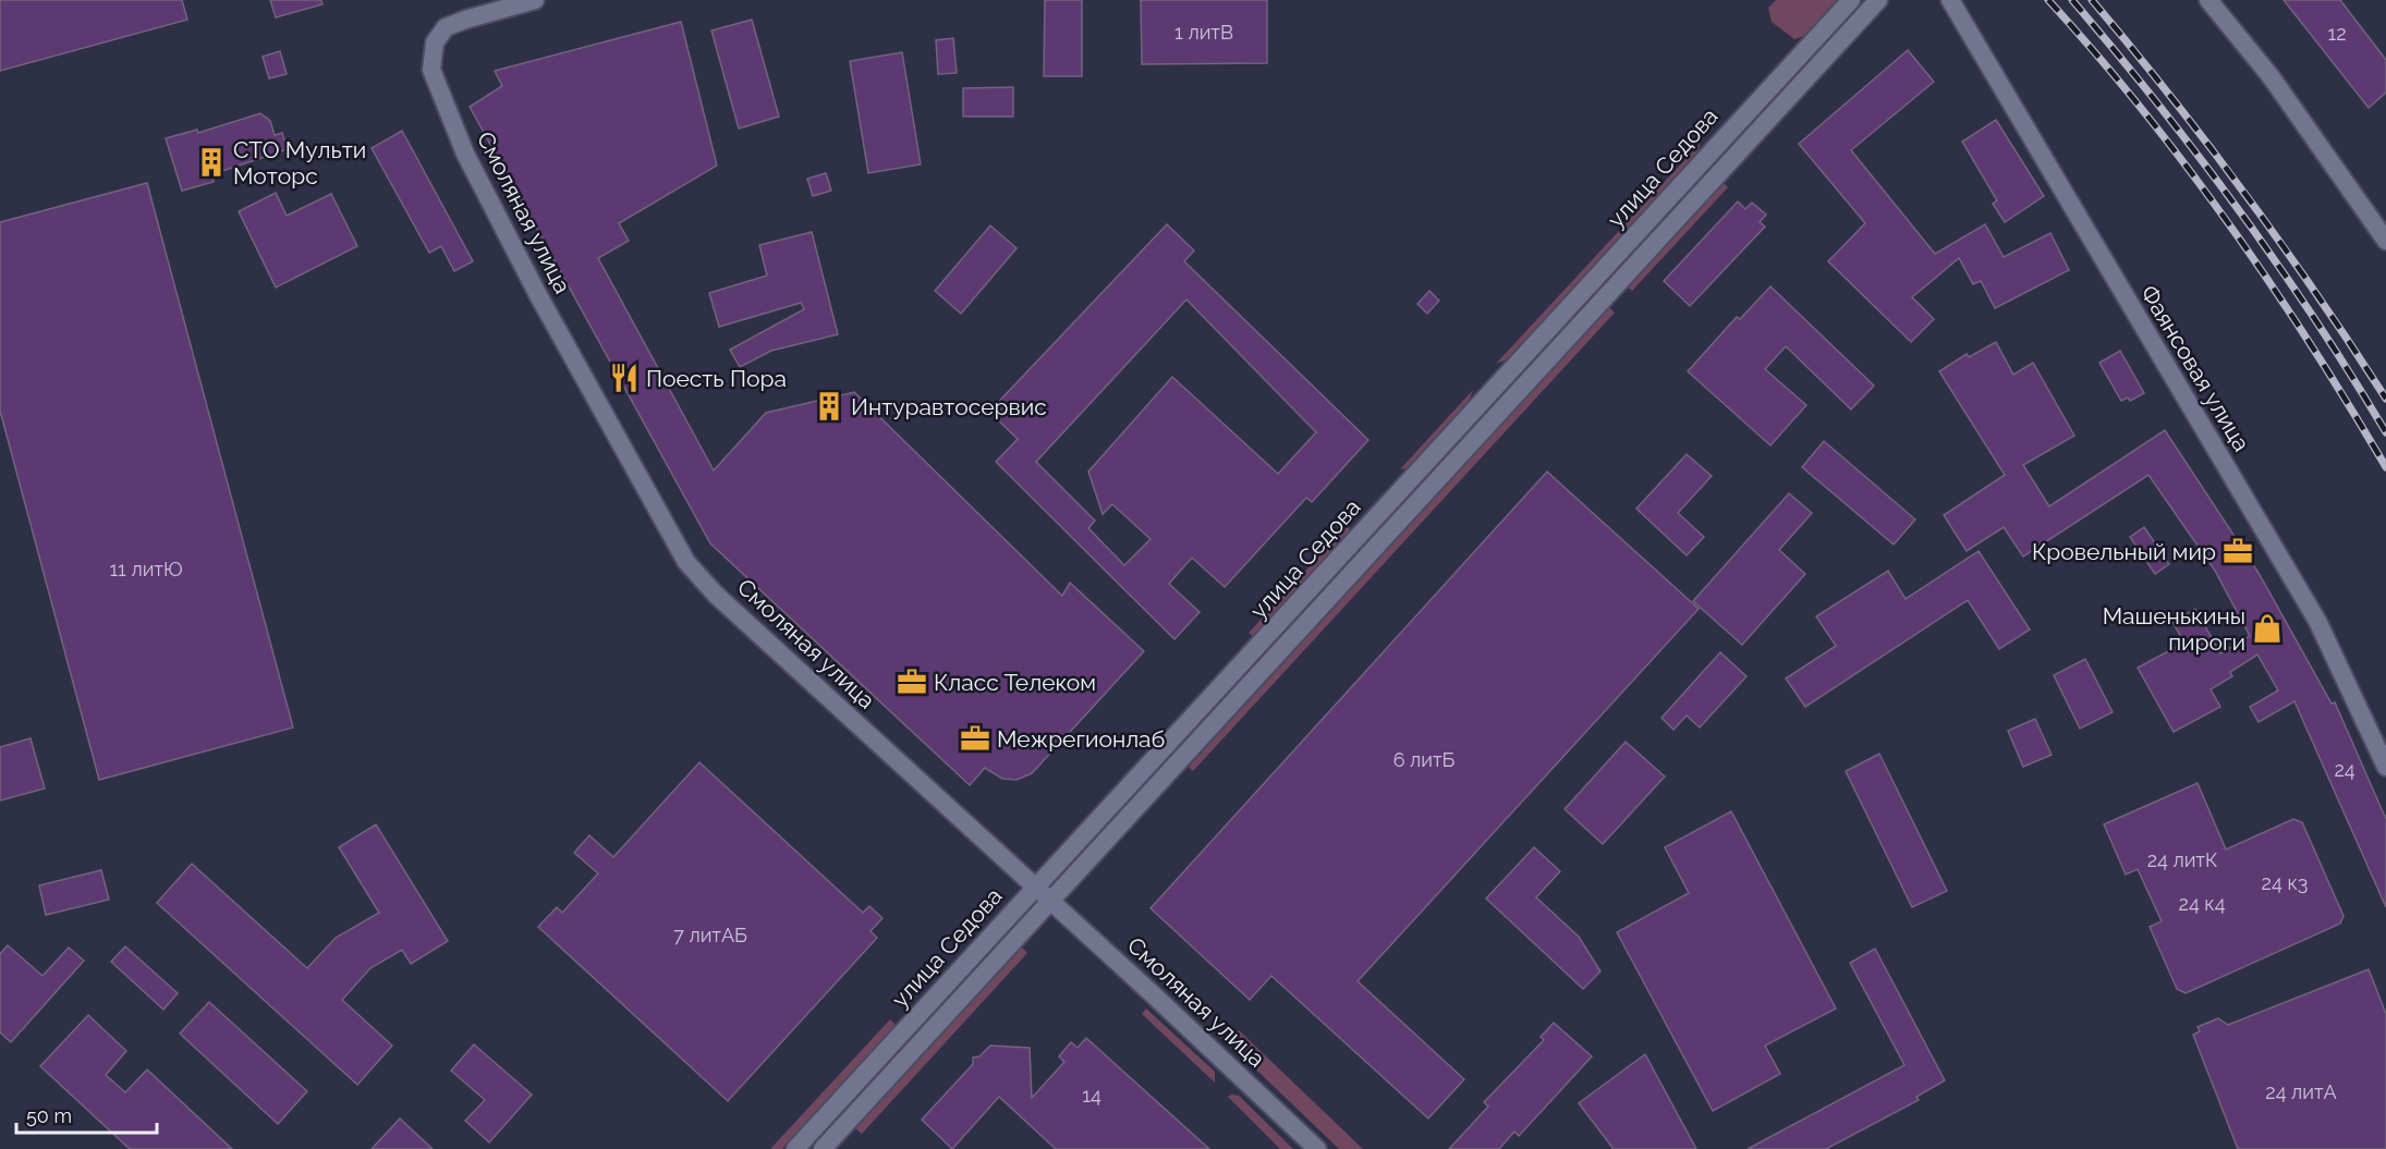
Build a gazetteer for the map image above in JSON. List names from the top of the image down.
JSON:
{
  "streets": {
    "street": ["улица Седова", "Смоляная улица", "Фаянсовая улица"]
  },
  "crossings": [
    ["улица Седова", "Смоляная улица"]
  ],
  "places": {
    "building": ["СТО Мульти Моторс", "Интуравтосервис"],
    "restaurant": ["Поесть Пора"],
    "office": ["Кровельный мир", "Класс Телеком", "Межрегионлаб"],
    "shop": ["Машенькины пироги"]
  },
  "house_numbers": [
    "1 литВ",
    "12",
    "11 литЮ",
    "6 литБ",
    "24",
    "24 литК",
    "24 к3",
    "24 к4",
    "7 литАБ",
    "24 литА",
    "14"
  ],
  "scale_bar": "50 m"
}
